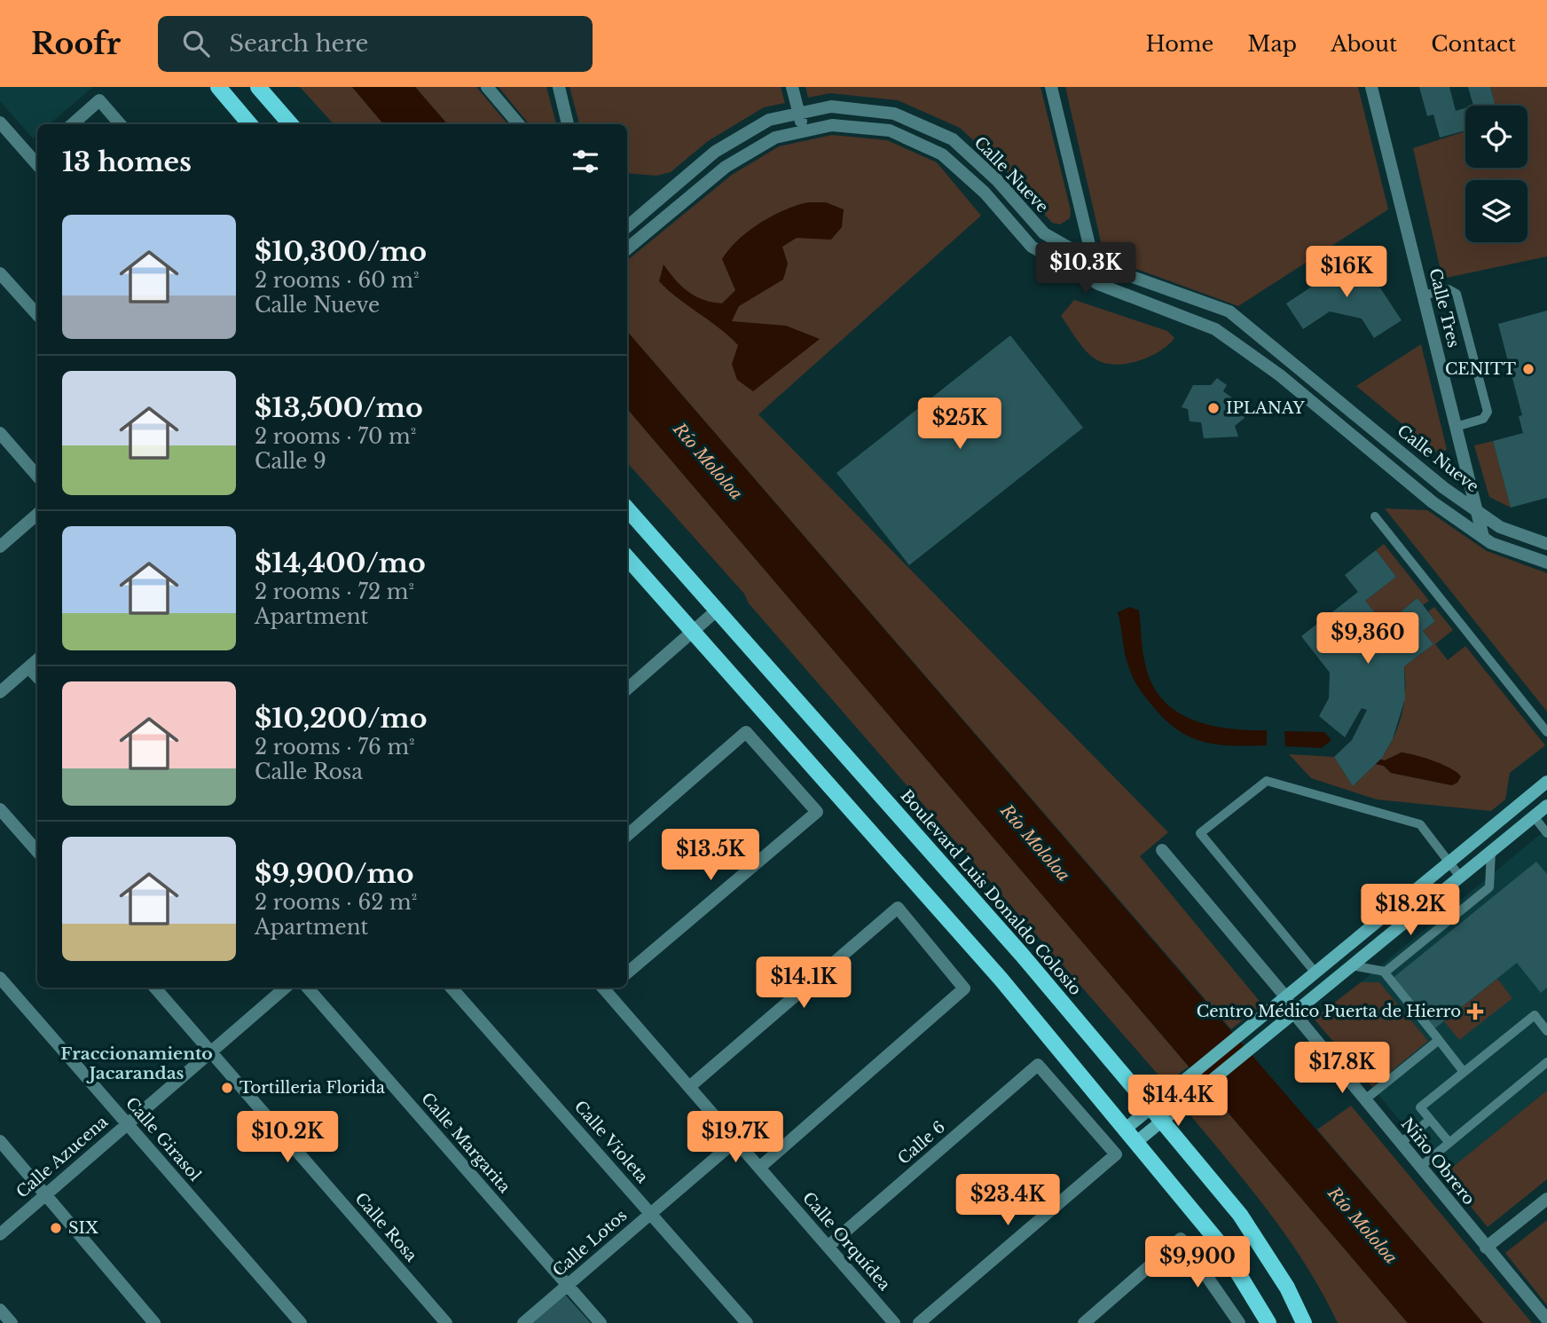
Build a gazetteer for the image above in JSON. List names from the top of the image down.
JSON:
{
  "streets": {
    "main road": ["Boulevard Luis Donaldo Colosio"],
    "street": [
      "Calle Nueve",
      "Calle Tres",
      "Calle Girasol",
      "Calle Violeta",
      "Calle Margarita",
      "Calle 6",
      "Calle Azucena",
      "Niño Obrero",
      "Calle Rosa",
      "Calle Orquídea",
      "Calle Lotos"
    ]
  },
  "crossings": [
    ["Calle Nueve", "Calle Tres"],
    ["Calle Girasol", "Calle Azucena"],
    ["Calle Violeta", "Calle Lotos"],
    ["Calle Margarita", "Calle Lotos"],
    ["Calle 6", "Calle Orquídea"],
    ["Calle Azucena", "Calle Rosa"],
    ["Calle Orquídea", "Calle Lotos"]
  ],
  "districts": ["Fraccionamiento Jacarandas"],
  "water": ["Río Mololoa"],
  "places": {
    "other": [
      "CENITT",
      "IPLANAY",
      "Tortilleria Florida",
      "SIX"
    ],
    "health": ["Centro Médico Puerta de Hierro"]
  },
  "page": {
    "header": "Roofr",
    "search": "Search here",
    "nav": [
      "Home",
      "Map",
      "About",
      "Contact"
    ],
    "heading": "13 homes",
    "list": [
      {
        "name": "$10,300/mo",
        "note": "2 rooms · 60 m² · Calle Nueve"
      },
      {
        "name": "$13,500/mo",
        "note": "2 rooms · 70 m² · Calle 9"
      },
      {
        "name": "$14,400/mo",
        "note": "2 rooms · 72 m² · Apartment"
      },
      {
        "name": "$10,200/mo",
        "note": "2 rooms · 76 m² · Calle Rosa"
      },
      {
        "name": "$9,900/mo",
        "note": "2 rooms · 62 m² · Apartment"
      }
    ],
    "price": [
      "$10.3K",
      "$16K",
      "$25K",
      "$9,360",
      "$13.5K",
      "$18.2K",
      "$14.1K",
      "$17.8K",
      "$14.4K",
      "$10.2K",
      "$19.7K",
      "$23.4K",
      "$9,900"
    ]
  }
}
